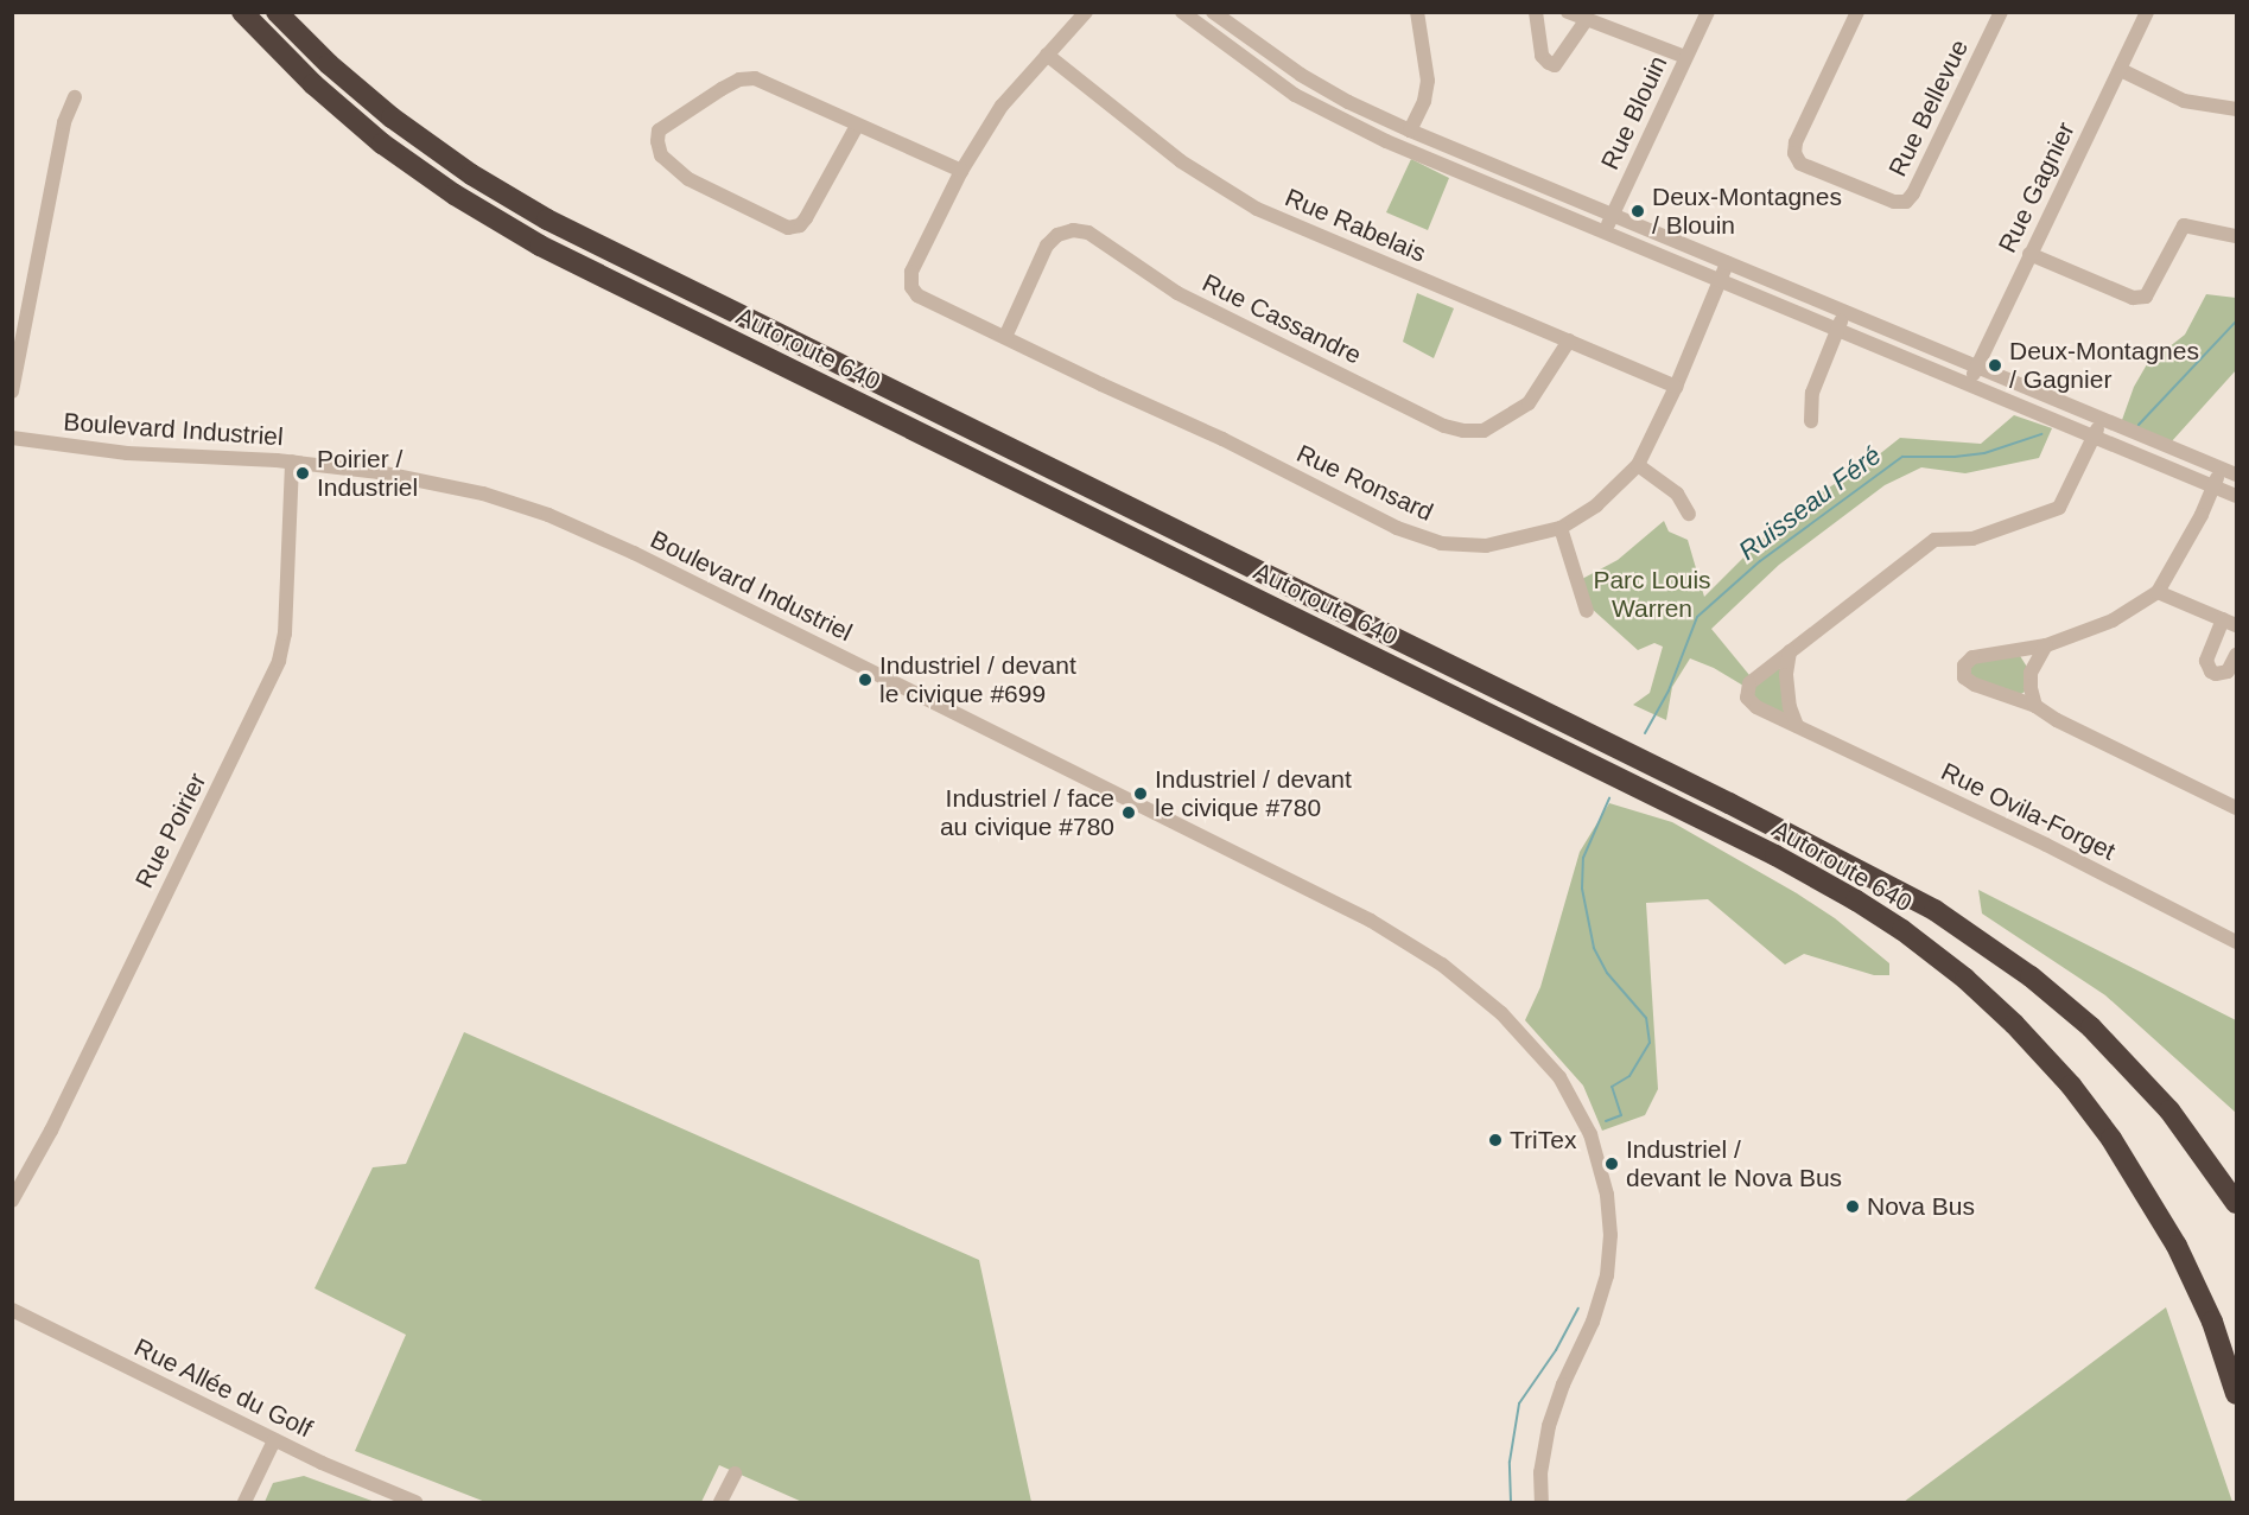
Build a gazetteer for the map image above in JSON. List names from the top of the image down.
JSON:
{
  "streets": {
    "highway": ["Autoroute 640"],
    "street": [
      "Rue Bellevue",
      "Rue Blouin",
      "Rue Gagnier",
      "Rue Rabelais",
      "Rue Cassandre",
      "Boulevard Industriel",
      "Rue Ronsard",
      "Rue Ovila-Forget",
      "Rue Poirier",
      "Rue Allée du Golf"
    ]
  },
  "crossings": [
    ["Rue Rabelais", "Rue Cassandre"],
    ["Rue Rabelais", "Rue Ronsard"],
    ["Rue Cassandre", "Rue Ronsard"],
    ["Boulevard Industriel", "Rue Poirier"]
  ],
  "water": ["Ruisseau Féré"],
  "parks": ["Parc Louis Warren"],
  "places": [
    "Deux-Montagnes / Blouin",
    "Deux-Montagnes / Gagnier",
    "Poirier / Industriel",
    "Industriel / devant le civique #699",
    "Industriel / devant le civique #780",
    "Industriel / face au civique #780",
    "TriTex",
    "Industriel / devant le Nova Bus",
    "Nova Bus"
  ]
}
